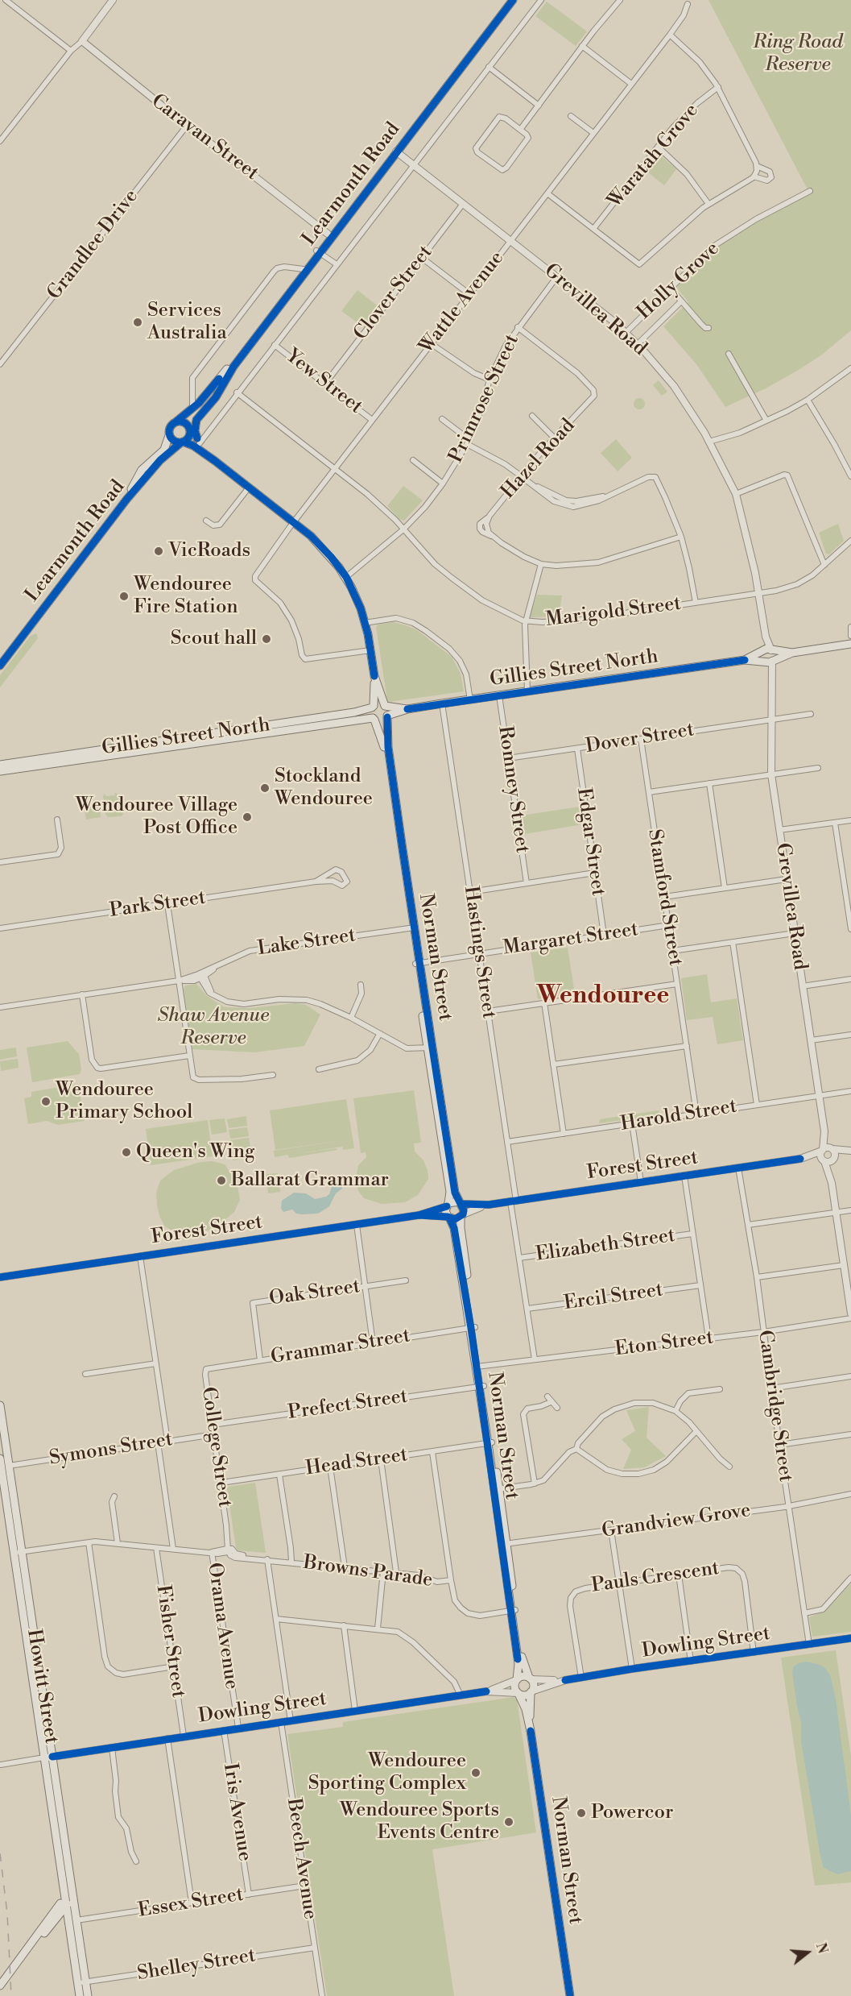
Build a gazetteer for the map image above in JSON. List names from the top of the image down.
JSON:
{
  "streets": {
    "main road": [
      "Learmonth Road",
      "Gillies Street North",
      "Norman Street",
      "Howitt Street"
    ],
    "street": [
      "Caravan Street",
      "Waratah Grove",
      "Grandlee Drive",
      "Holly Grove",
      "Clover Street",
      "Wattle Avenue",
      "Grevillea Road",
      "Yew Street",
      "Primrose Street",
      "Hazel Road",
      "Marigold Street",
      "Dover Street",
      "Romney Street",
      "Edgar Street",
      "Stamford Street",
      "Park Street",
      "Margaret Street",
      "Lake Street",
      "Hastings Street",
      "Harold Street",
      "Forest Street",
      "Elizabeth Street",
      "Oak Street",
      "Ercil Street",
      "Eton Street",
      "Grammar Street",
      "Prefect Street",
      "Cambridge Street",
      "College Street",
      "Symons Street",
      "Head Street",
      "Grandview Grove",
      "Browns Parade",
      "Pauls Crescent",
      "Orama Avenue",
      "Fisher Street",
      "Dowling Street",
      "Iris Avenue",
      "Beech Avenue",
      "Essex Street",
      "Shelley Street"
    ]
  },
  "crossings": [
    ["Caravan Street", "Learmonth Road"],
    ["Caravan Street", "Grandlee Drive"],
    ["Learmonth Road", "Grevillea Road"],
    ["Learmonth Road", "Yew Street"],
    ["Learmonth Road", "Marigold Street"],
    ["Holly Grove", "Grevillea Road"],
    ["Clover Street", "Grevillea Road"],
    ["Clover Street", "Yew Street"],
    ["Wattle Avenue", "Grevillea Road"],
    ["Wattle Avenue", "Yew Street"],
    ["Wattle Avenue", "Marigold Street"],
    ["Grevillea Road", "Primrose Street"],
    ["Grevillea Road", "Marigold Street"],
    ["Grevillea Road", "Gillies Street North"],
    ["Grevillea Road", "Dover Street"],
    ["Grevillea Road", "Harold Street"],
    ["Grevillea Road", "Forest Street"],
    ["Primrose Street", "Hazel Road"],
    ["Primrose Street", "Marigold Street"],
    ["Gillies Street North", "Romney Street"],
    ["Gillies Street North", "Hastings Street"],
    ["Gillies Street North", "Norman Street"],
    ["Dover Street", "Romney Street"],
    ["Dover Street", "Edgar Street"],
    ["Dover Street", "Stamford Street"],
    ["Edgar Street", "Margaret Street"],
    ["Stamford Street", "Margaret Street"],
    ["Stamford Street", "Harold Street"],
    ["Margaret Street", "Hastings Street"],
    ["Margaret Street", "Norman Street"],
    ["Lake Street", "Norman Street"],
    ["Hastings Street", "Harold Street"],
    ["Hastings Street", "Forest Street"],
    ["Hastings Street", "Elizabeth Street"],
    ["Hastings Street", "Ercil Street"],
    ["Hastings Street", "Eton Street"],
    ["Norman Street", "Forest Street"],
    ["Norman Street", "Eton Street"],
    ["Norman Street", "Grammar Street"],
    ["Norman Street", "Prefect Street"],
    ["Norman Street", "Head Street"],
    ["Norman Street", "Grandview Grove"],
    ["Norman Street", "Browns Parade"],
    ["Norman Street", "Dowling Street"],
    ["Forest Street", "Cambridge Street"],
    ["Oak Street", "Grammar Street"],
    ["Eton Street", "Cambridge Street"],
    ["Grammar Street", "College Street"],
    ["Prefect Street", "College Street"],
    ["Cambridge Street", "Grandview Grove"],
    ["Cambridge Street", "Dowling Street"],
    ["College Street", "Symons Street"],
    ["College Street", "Head Street"],
    ["College Street", "Browns Parade"],
    ["Symons Street", "Howitt Street"],
    ["Browns Parade", "Orama Avenue"],
    ["Browns Parade", "Fisher Street"],
    ["Browns Parade", "Howitt Street"],
    ["Pauls Crescent", "Dowling Street"],
    ["Orama Avenue", "Dowling Street"],
    ["Fisher Street", "Dowling Street"],
    ["Dowling Street", "Howitt Street"],
    ["Dowling Street", "Iris Avenue"],
    ["Dowling Street", "Beech Avenue"],
    ["Howitt Street", "Essex Street"],
    ["Howitt Street", "Shelley Street"],
    ["Iris Avenue", "Essex Street"],
    ["Beech Avenue", "Essex Street"],
    ["Beech Avenue", "Shelley Street"]
  ],
  "districts": ["Wendouree"],
  "parks": ["Ring Road Reserve", "Shaw Avenue Reserve"],
  "places": [
    "Services Australia",
    "VicRoads",
    "Wendouree Fire Station",
    "Scout hall",
    "Stockland Wendouree",
    "Wendouree Village Post Office",
    "Wendouree Primary School",
    "Queen's Wing",
    "Ballarat Grammar",
    "Wendouree Sporting Complex",
    "Powercor",
    "Wendouree Sports Events Centre"
  ],
  "north": "right"
}
